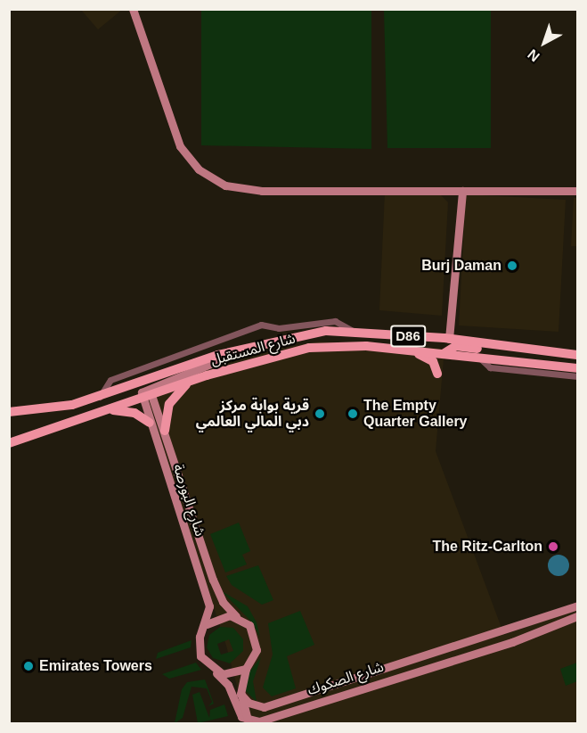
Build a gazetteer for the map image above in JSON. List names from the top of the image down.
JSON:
{
  "streets": {
    "main road": ["D86", "شارع المستقبل"],
    "street": ["شارع البورصة", "شارع الصكوك"]
  },
  "crossings": [
    ["شارع المستقبل", "شارع البورصة"]
  ],
  "places": [
    "Burj Daman",
    "قرية بوابة مركز دبي المالي العالمي",
    "The Empty Quarter Gallery",
    "The Ritz-Carlton",
    "Emirates Towers"
  ],
  "north": "bottom left"
}
